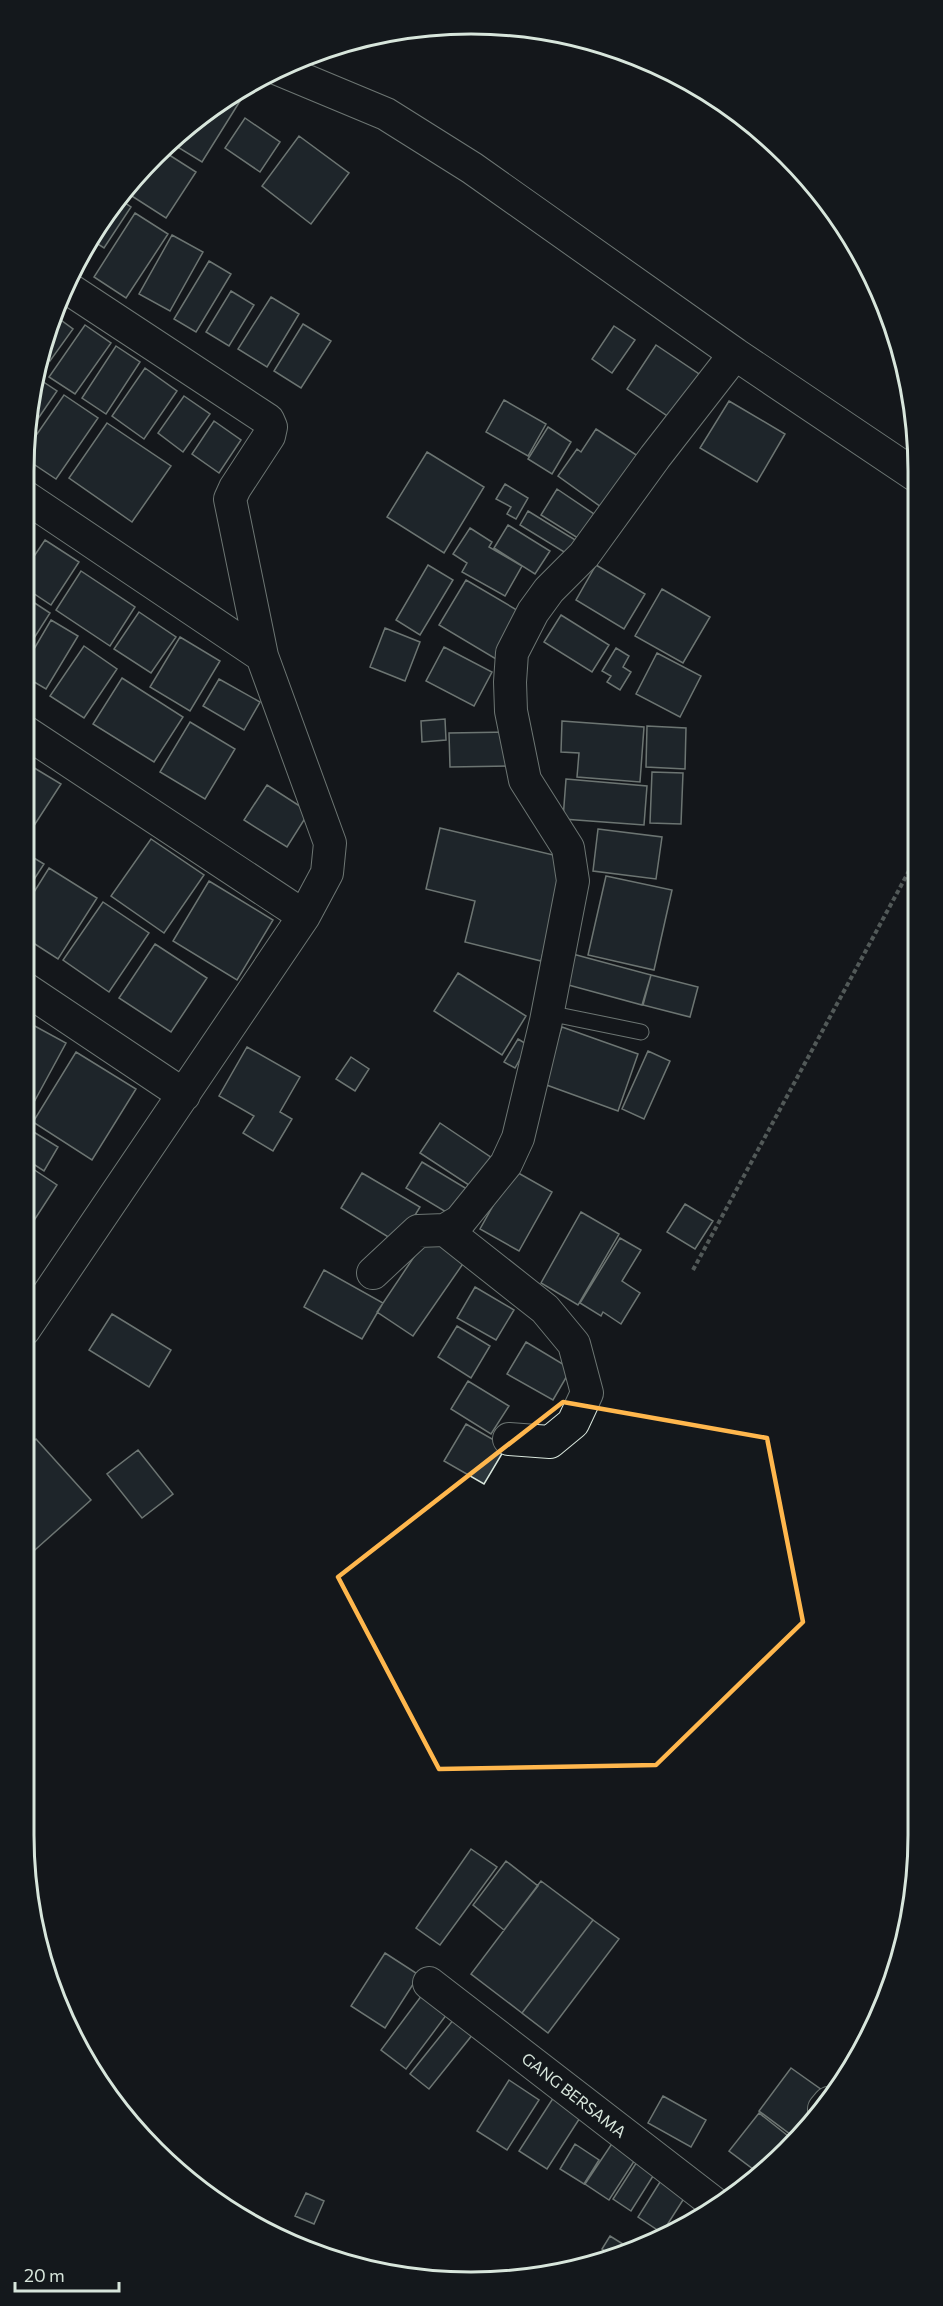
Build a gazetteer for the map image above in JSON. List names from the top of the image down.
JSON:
{
  "streets": {
    "street": ["GANG BERSAMA"]
  },
  "scale_bar": "20 m"
}
